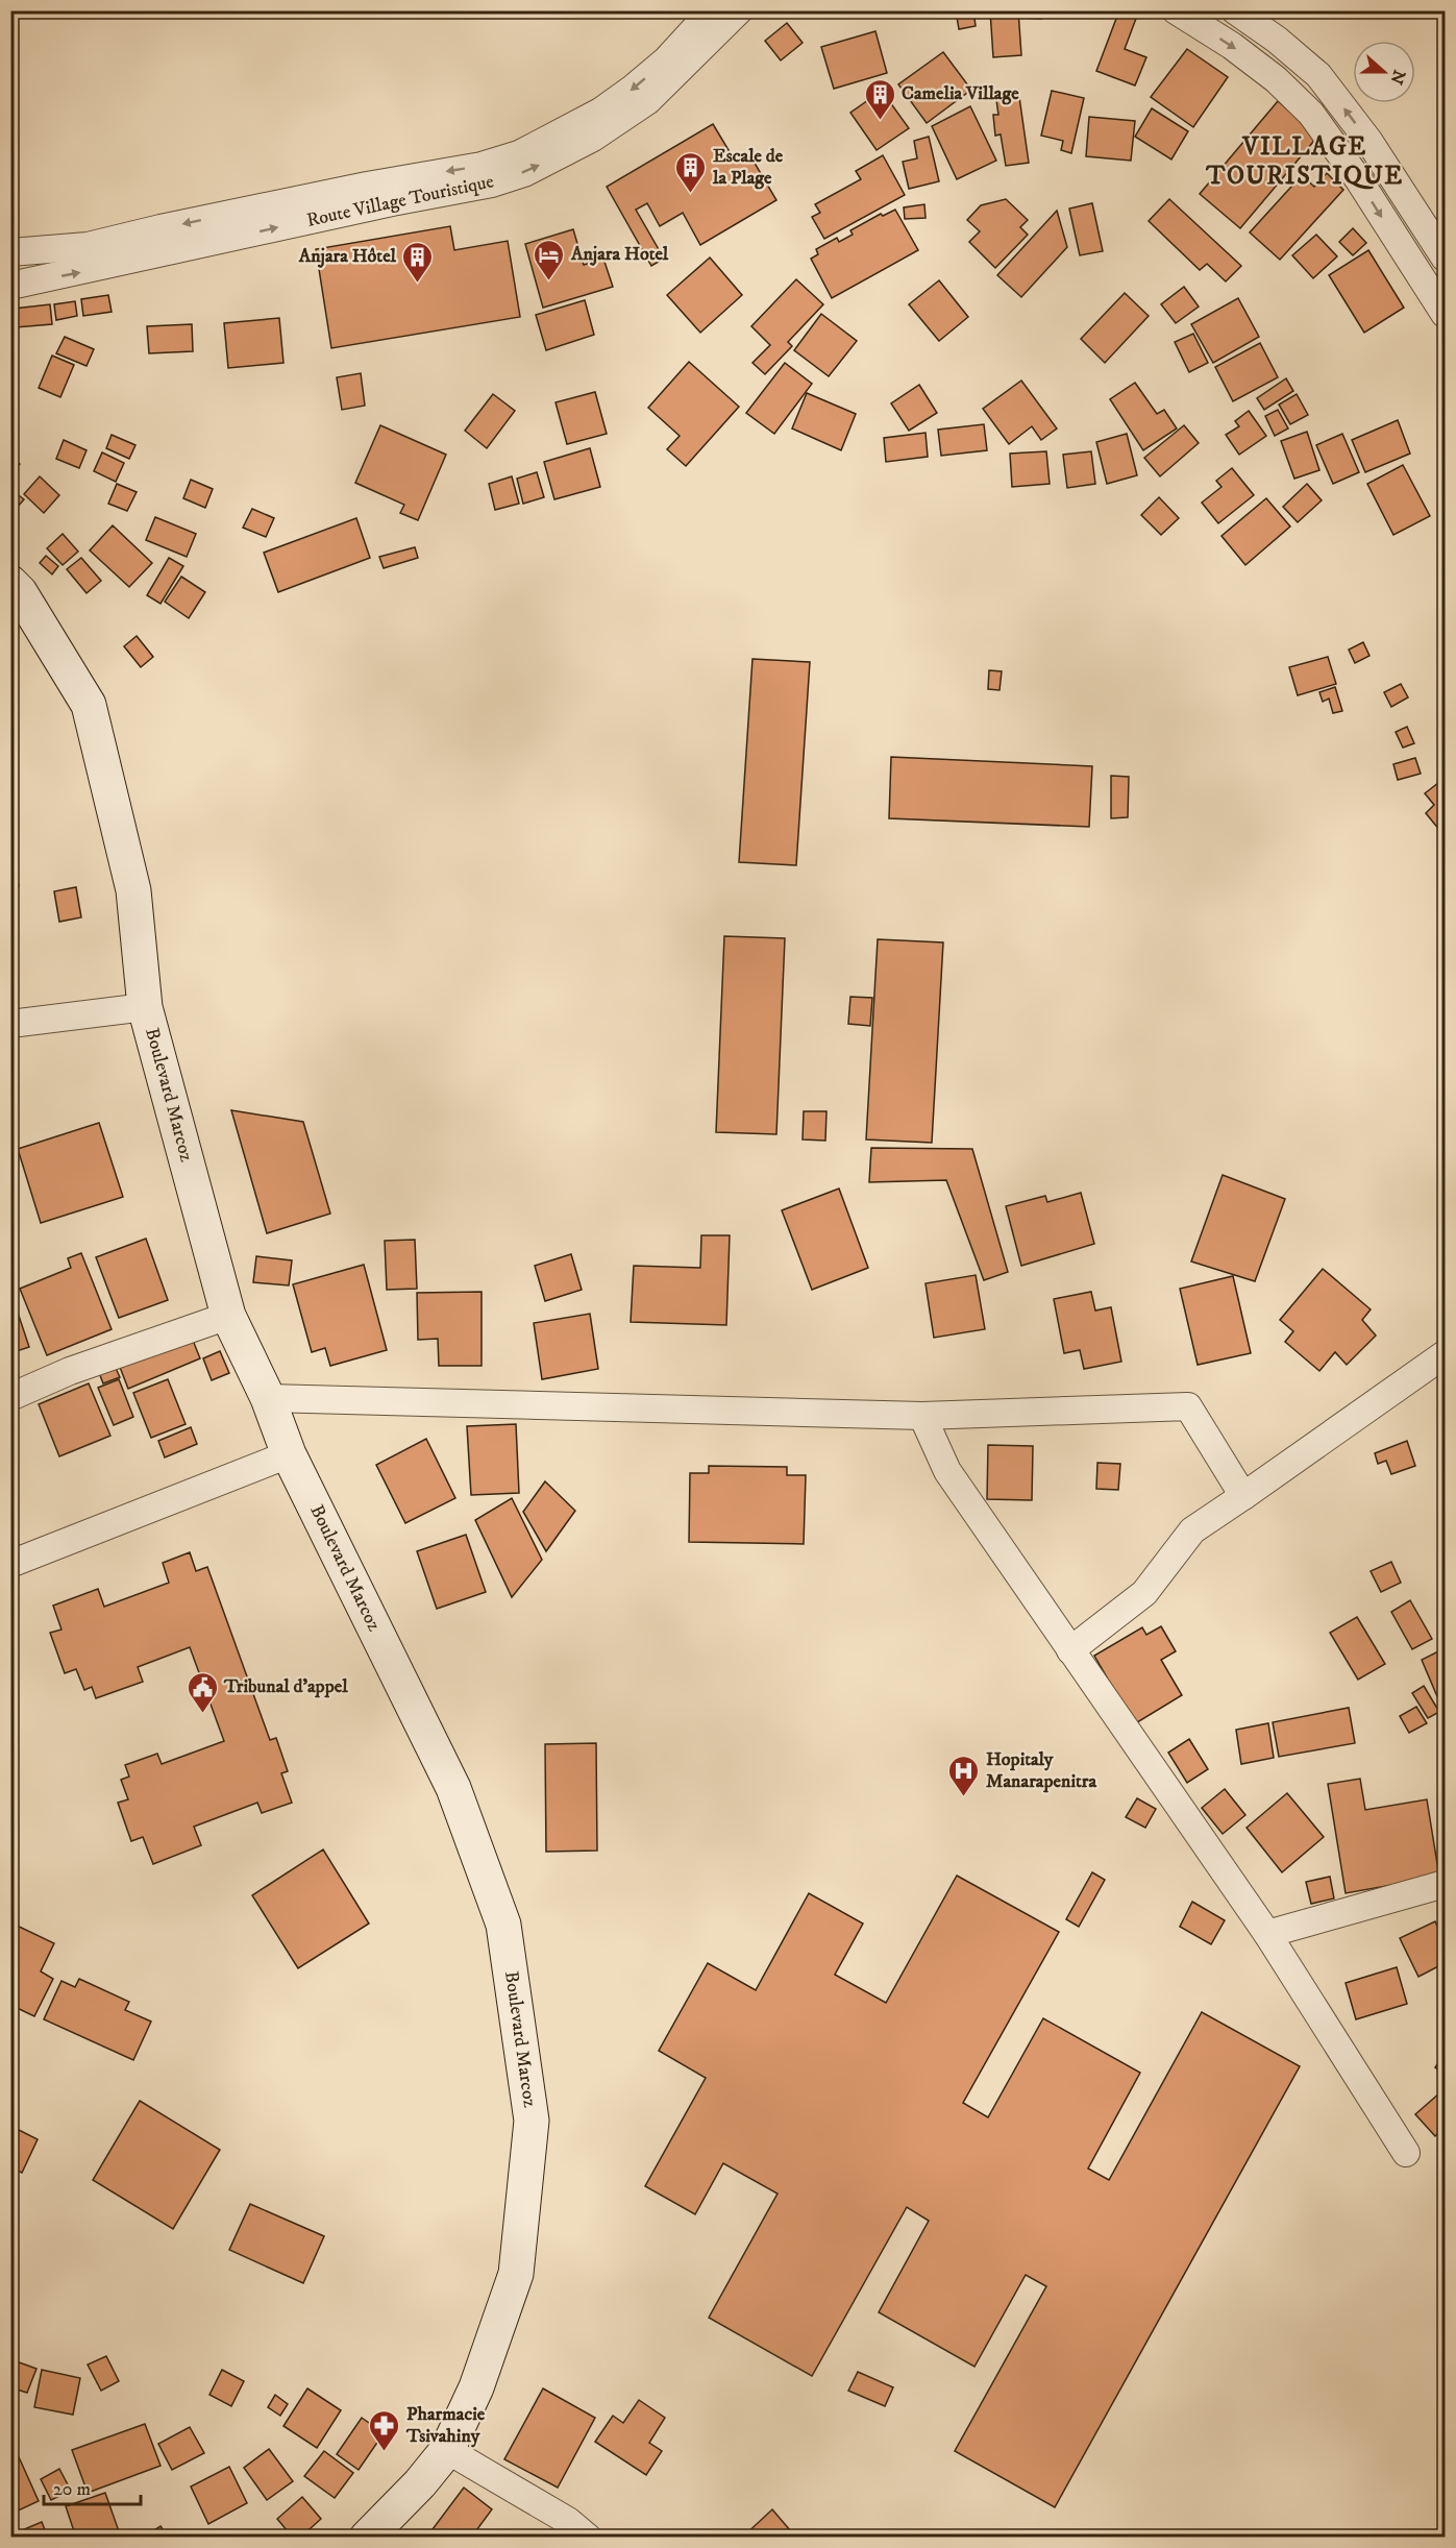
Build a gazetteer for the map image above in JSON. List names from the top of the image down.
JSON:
{
  "streets": {
    "main road": ["Boulevard Marcoz"],
    "street": ["Route Village Touristique"]
  },
  "districts": ["VILLAGE TOURISTIQUE"],
  "places": {
    "building": ["Camelia Village", "Escale de la Plage", "Anjara Hôtel"],
    "hotel": ["Anjara Hotel"],
    "public building": ["Tribunal d'appel"],
    "hospital": ["Hopitaly Manarapenitra"],
    "pharmacy": ["Pharmacie Tsivahiny"]
  },
  "scale_bar": "20 m",
  "north": "right"
}
